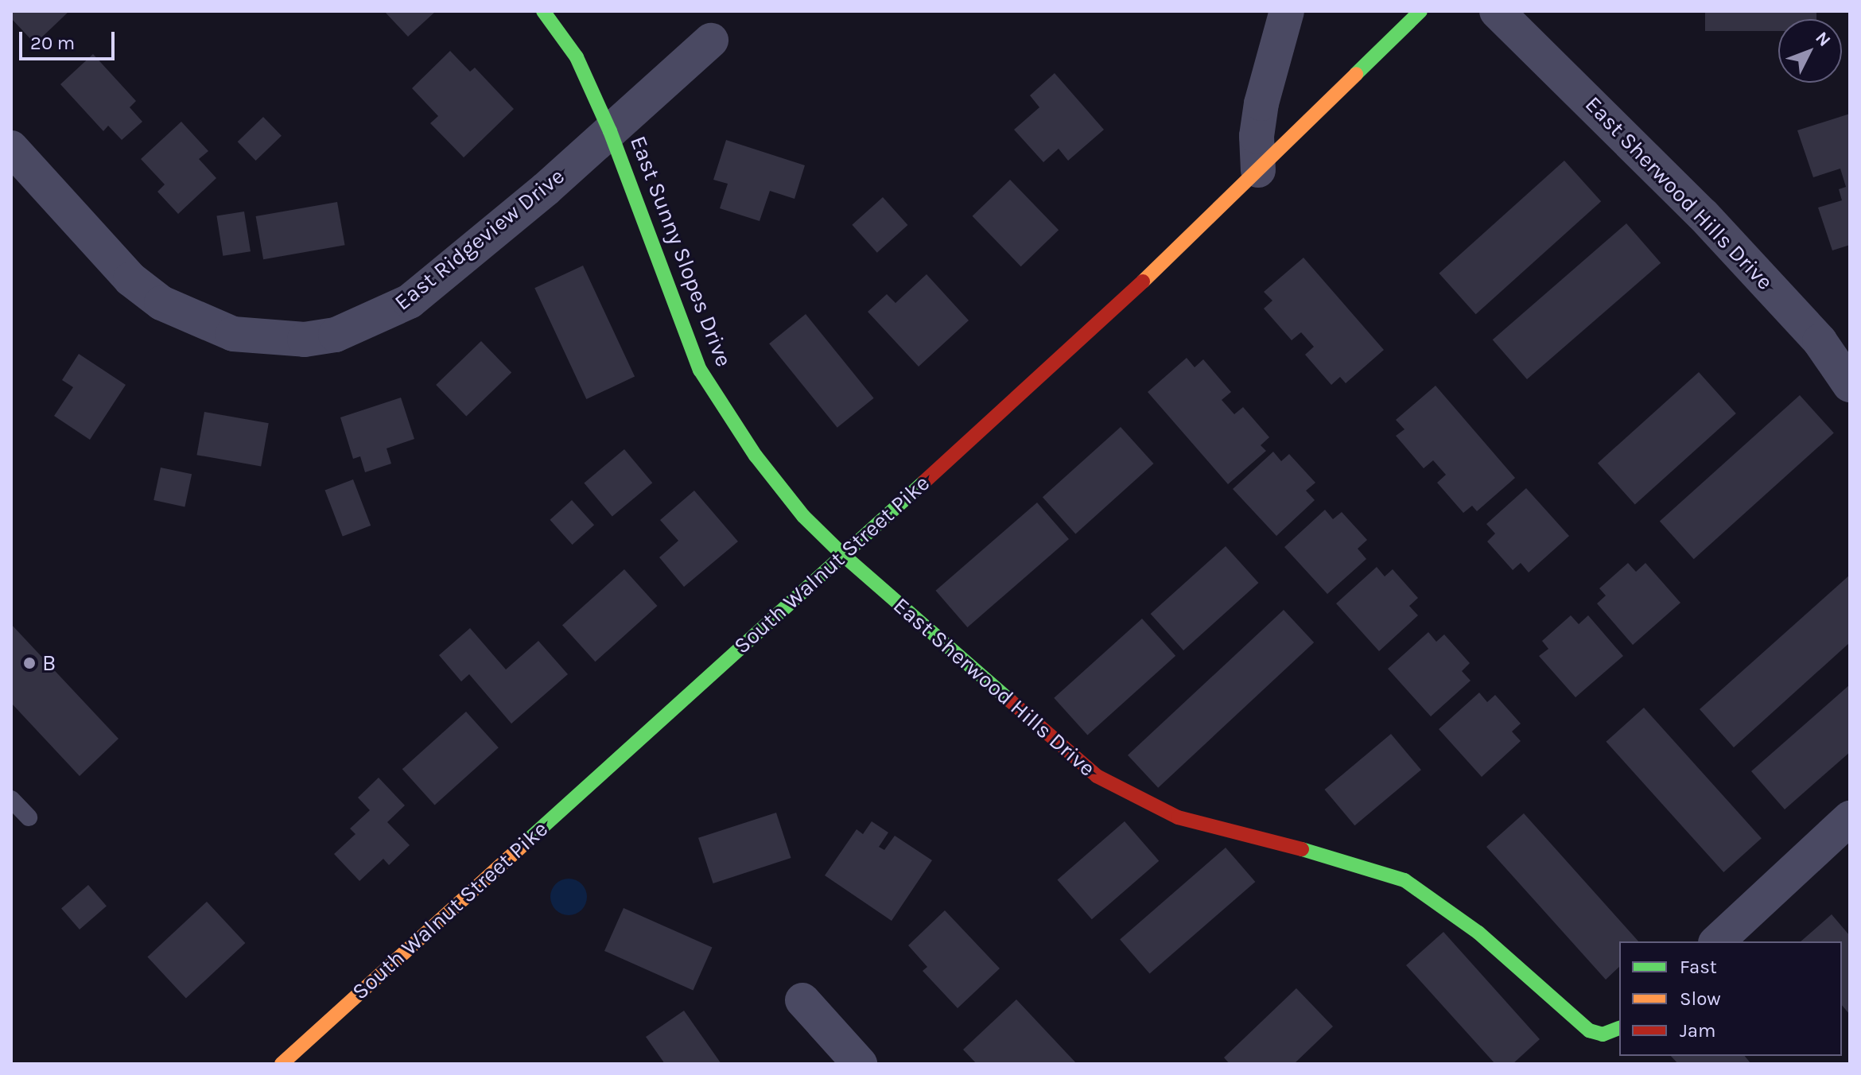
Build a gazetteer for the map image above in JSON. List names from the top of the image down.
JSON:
{
  "streets": {
    "street": [
      "East Sherwood Hills Drive",
      "East Ridgeview Drive",
      "East Sunny Slopes Drive",
      "South Walnut Street Pike"
    ]
  },
  "crossings": [
    ["East Sherwood Hills Drive", "East Sunny Slopes Drive"],
    ["East Sherwood Hills Drive", "South Walnut Street Pike"],
    ["East Ridgeview Drive", "East Sunny Slopes Drive"],
    ["East Sunny Slopes Drive", "South Walnut Street Pike"]
  ],
  "places": ["B"],
  "legend": ["Fast", "Slow", "Jam"],
  "scale_bar": "20 m",
  "north": "top right"
}
